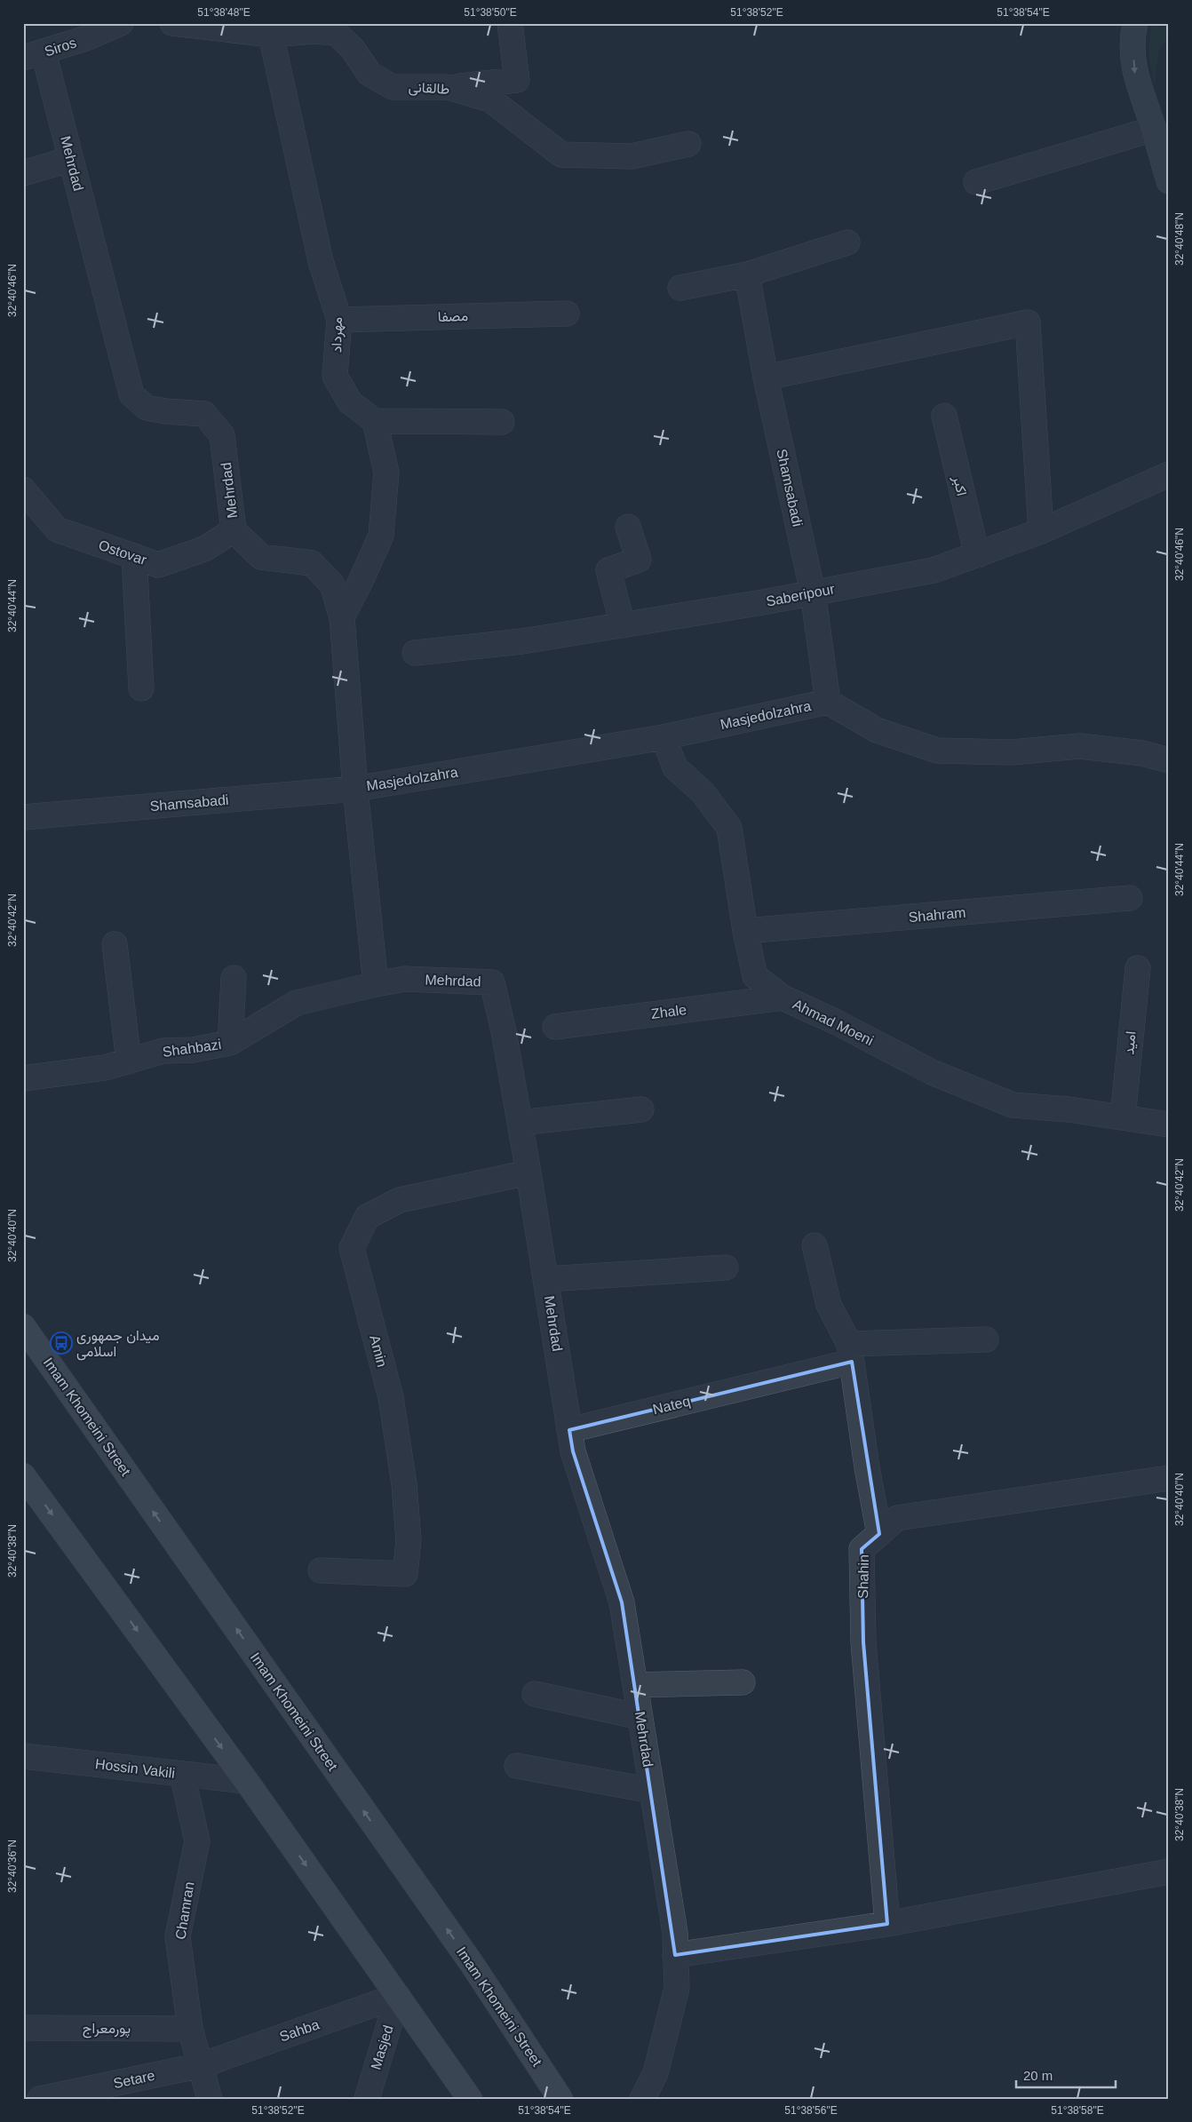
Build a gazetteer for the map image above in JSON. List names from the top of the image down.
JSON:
{
  "streets": {
    "main road": ["Imam Khomeini Street"],
    "street": [
      "Siros",
      "طالقانی",
      "Mehrdad",
      "مصفا",
      "مهرداد",
      "اکبر",
      "Shamsabadi",
      "Ostovar",
      "Saberipour",
      "Masjedolzahra",
      "Shahram",
      "Zhale",
      "Ahmad Moeni",
      "امید",
      "Shahbazi",
      "Amin",
      "Nateq",
      "Shahin",
      "Hossin Vakili",
      "Chamran",
      "پورمعراج",
      "Sahba",
      "Masjed",
      "Setare"
    ]
  },
  "crossings": [
    ["Siros", "Mehrdad"],
    ["طالقانی", "مهرداد"],
    ["Mehrdad", "Shamsabadi"],
    ["Mehrdad", "Ostovar"],
    ["Mehrdad", "Masjedolzahra"],
    ["Mehrdad", "Shahbazi"],
    ["Mehrdad", "Amin"],
    ["Mehrdad", "Nateq"],
    ["مصفا", "مهرداد"],
    ["اکبر", "Saberipour"],
    ["Shamsabadi", "Saberipour"],
    ["Shamsabadi", "Masjedolzahra"],
    ["Masjedolzahra", "Ahmad Moeni"],
    ["Shahram", "Ahmad Moeni"],
    ["Zhale", "Ahmad Moeni"],
    ["Ahmad Moeni", "امید"],
    ["Hossin Vakili", "Chamran"],
    ["Chamran", "پورمعراج"],
    ["Chamran", "Sahba"],
    ["Chamran", "Setare"],
    ["Sahba", "Masjed"],
    ["Sahba", "Setare"]
  ],
  "places": {
    "bus stop": ["میدان جمهوری اسلامی"]
  },
  "scale_bar": "20 m",
  "coordinates": [
    "51°38'48\"E",
    "51°38'50\"E",
    "51°38'52\"E",
    "51°38'54\"E",
    "32°40'48\"N",
    "32°40'46\"N",
    "32°40'44\"N",
    "32°40'42\"N",
    "32°40'40\"N",
    "32°40'38\"N",
    "32°40'36\"N",
    "51°38'56\"E",
    "51°38'58\"E"
  ]
}
